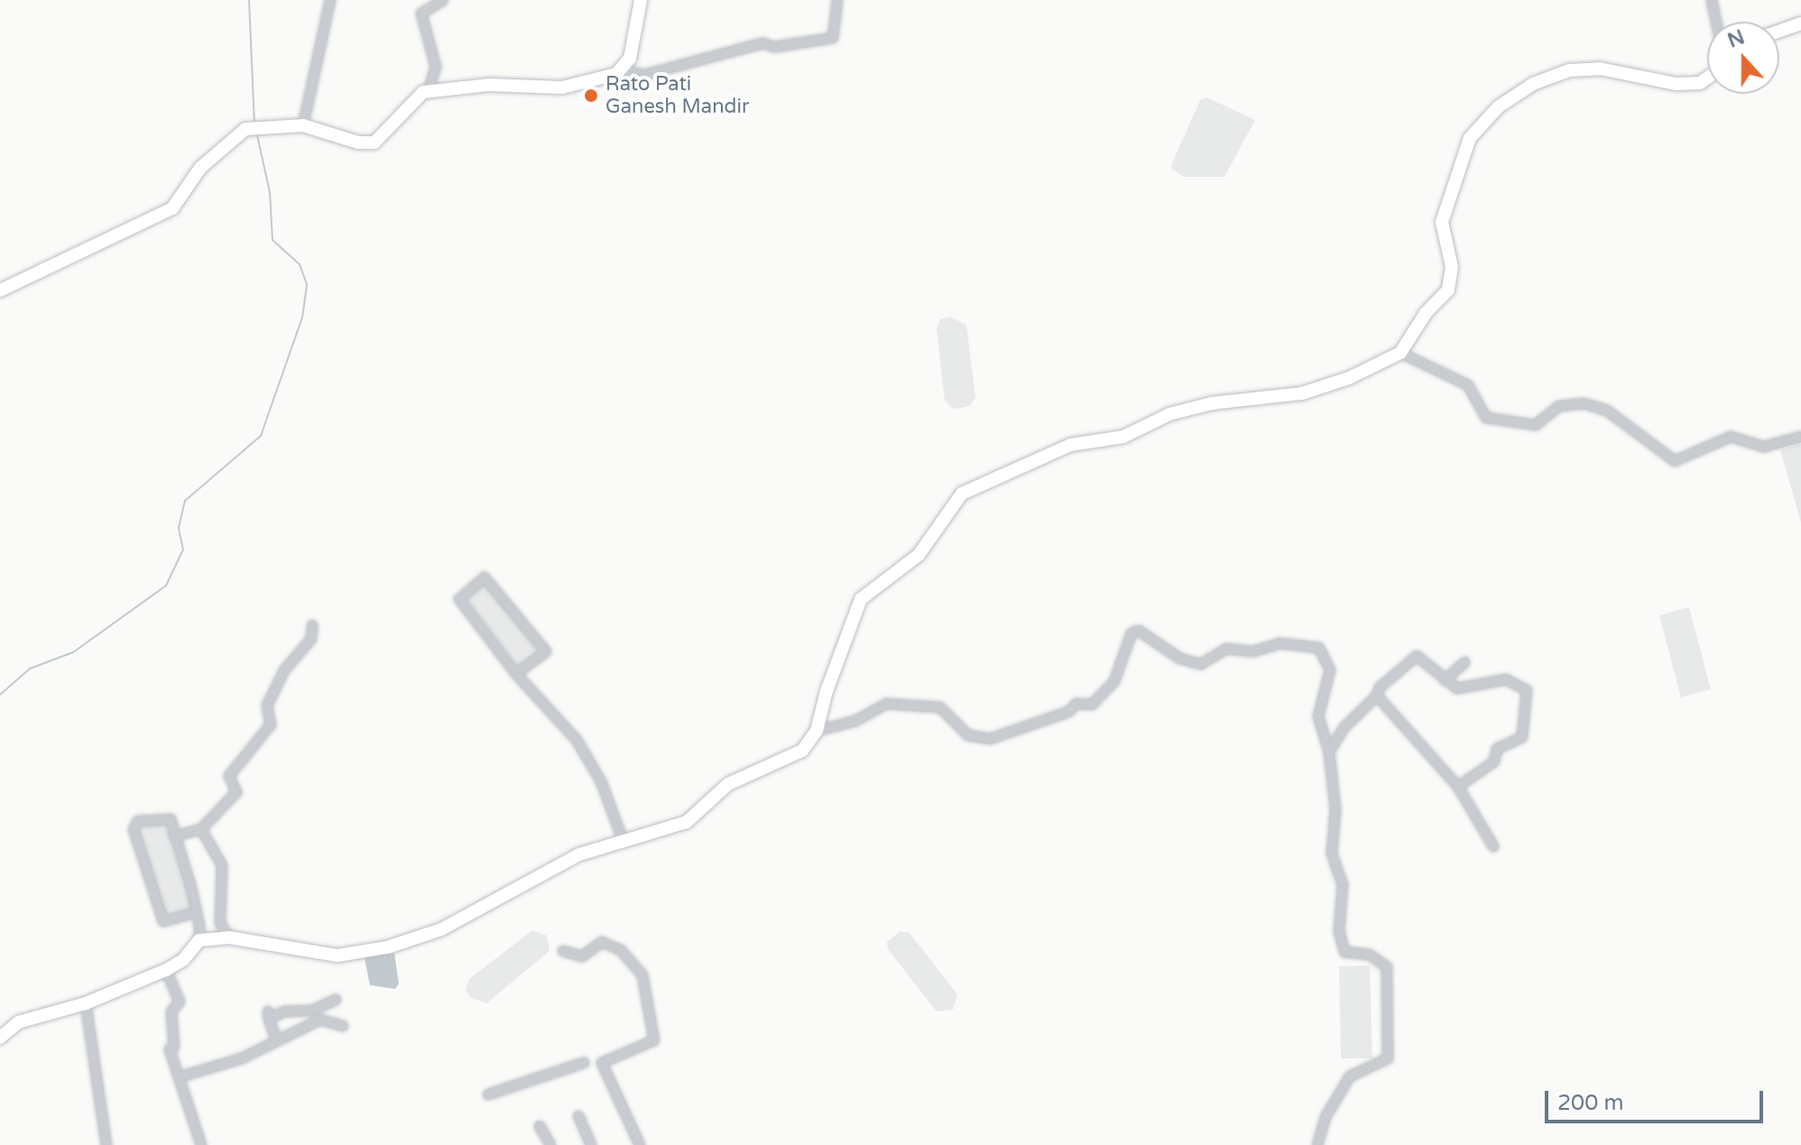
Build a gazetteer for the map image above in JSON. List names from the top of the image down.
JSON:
{
  "places": ["Rato Pati Ganesh Mandir"],
  "scale_bar": "200 m",
  "north": "top"
}
